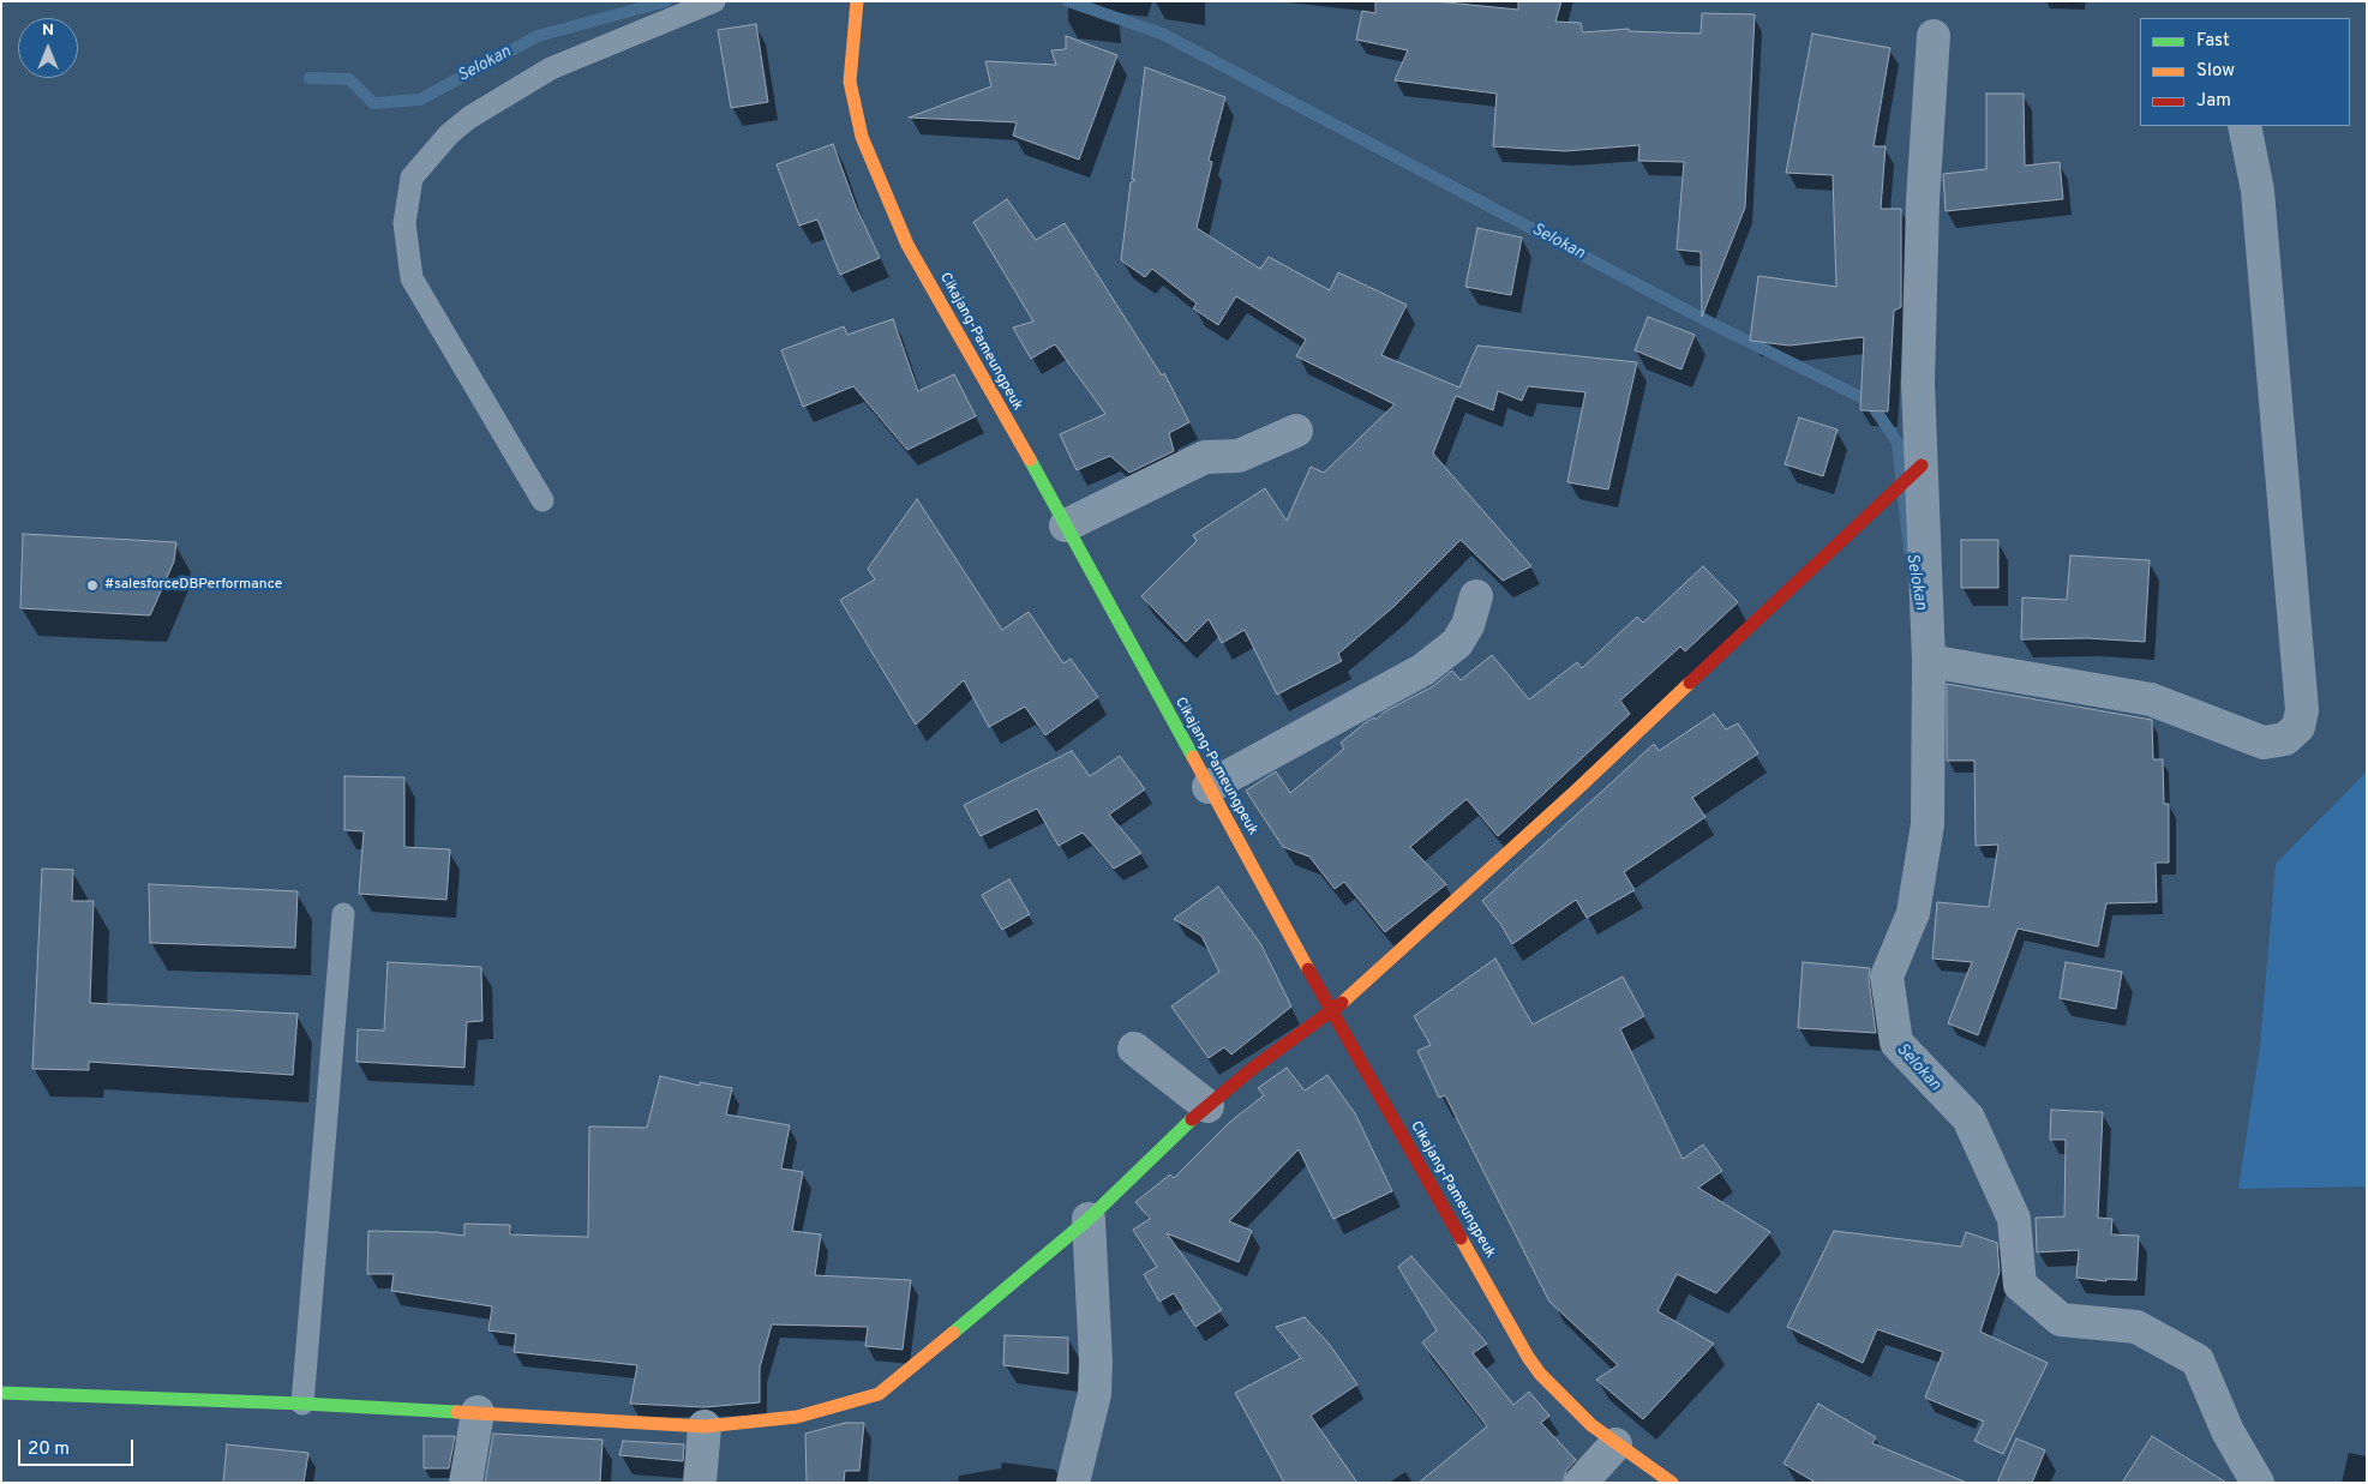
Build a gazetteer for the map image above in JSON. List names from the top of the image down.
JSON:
{
  "streets": {
    "street": ["Cikajang-Pameungpeuk"]
  },
  "water": ["Selokan"],
  "places": ["#salesforceDBPerformance"],
  "legend": ["Fast", "Slow", "Jam"],
  "scale_bar": "20 m",
  "north": "top"
}
